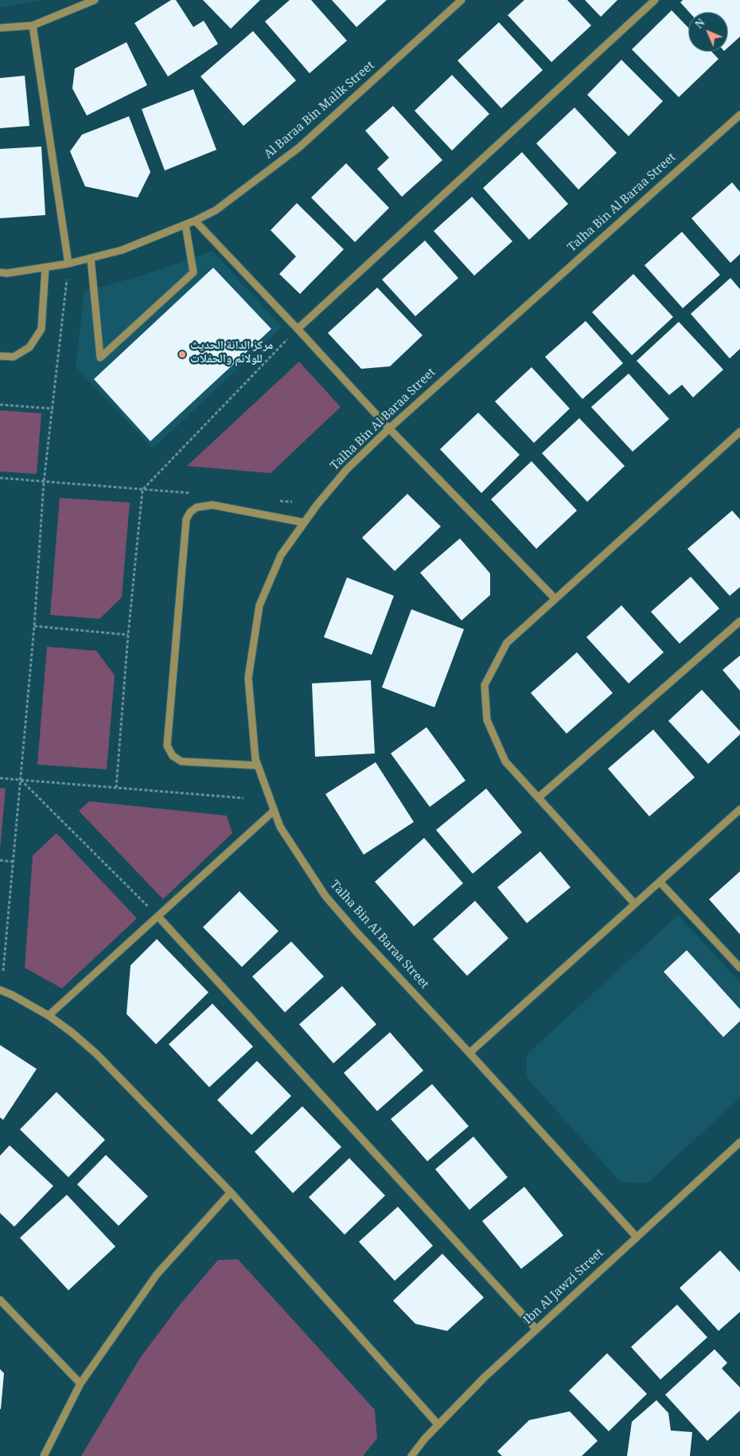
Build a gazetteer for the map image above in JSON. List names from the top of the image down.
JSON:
{
  "streets": {
    "street": ["Al Baraa Bin Malik Street", "Talha Bin Al Baraa Street", "Ibn Al Jawzi Street"]
  },
  "crossings": [
    ["Talha Bin Al Baraa Street", "Ibn Al Jawzi Street"]
  ],
  "places": ["مركز الدانة الحديث للولائم والحفلات"],
  "north": "top left"
}
